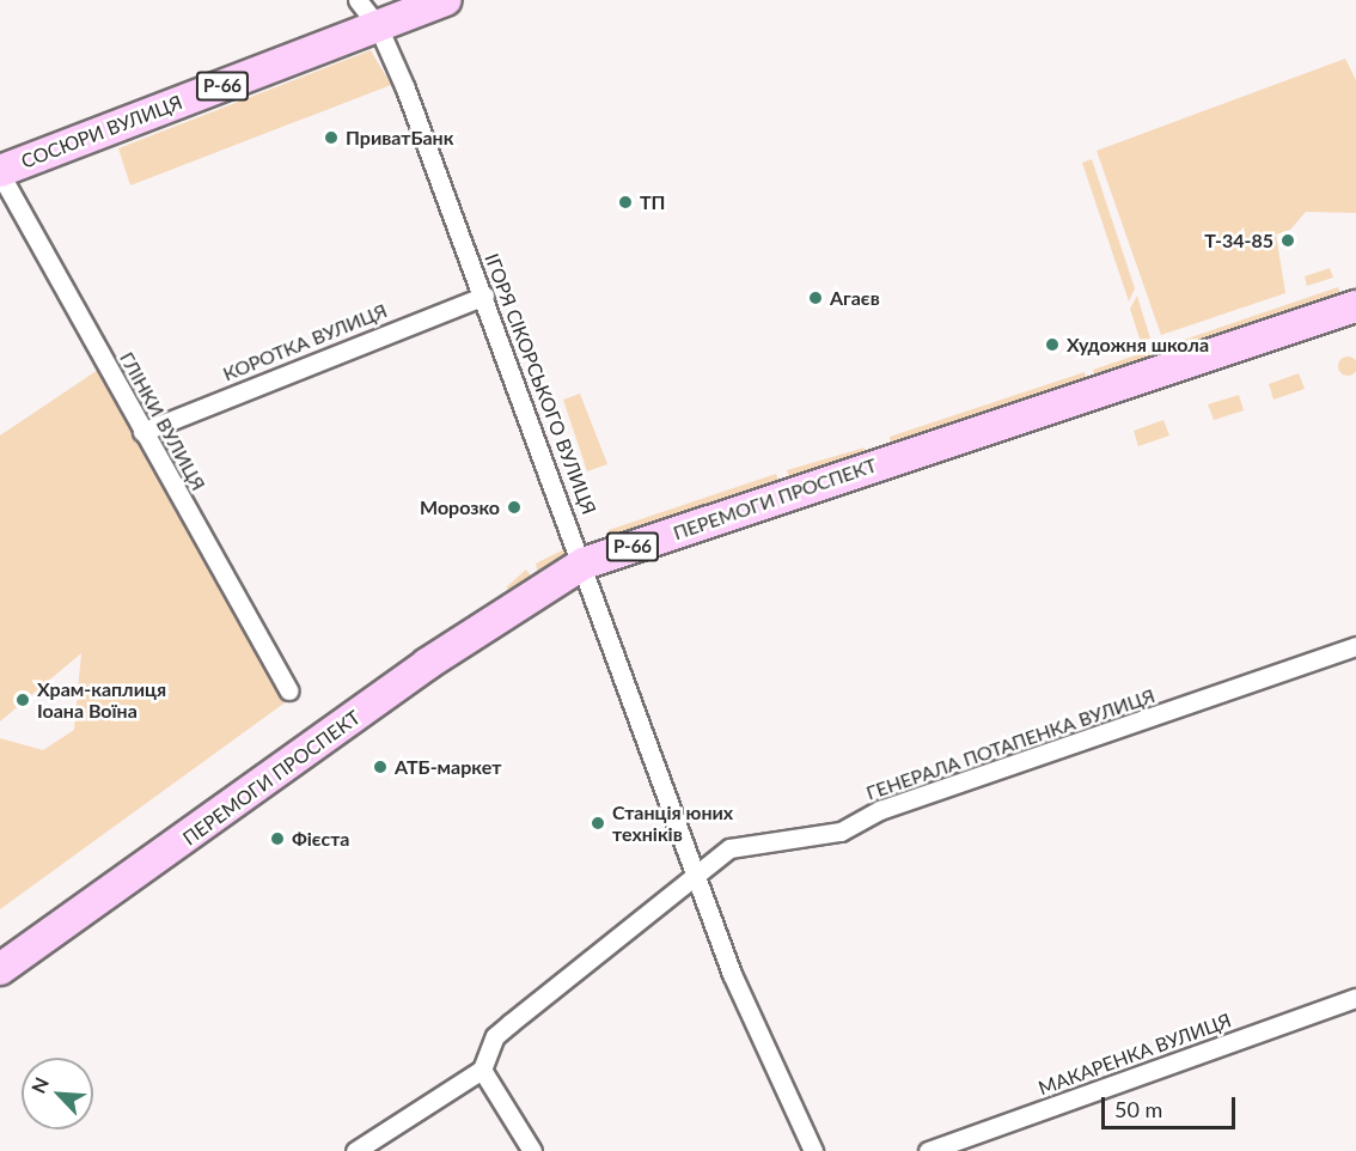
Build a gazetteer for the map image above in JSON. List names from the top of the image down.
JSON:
{
  "streets": {
    "main road": ["Р-66", "СОСЮРИ ВУЛИЦЯ", "ПЕРЕМОГИ ПРОСПЕКТ"],
    "street": [
      "КОРОТКА ВУЛИЦЯ",
      "ІГОРЯ СІКОРСЬКОГО ВУЛИЦЯ",
      "ГЛІНКИ ВУЛИЦЯ",
      "ГЕНЕРАЛА ПОТАПЕНКА ВУЛИЦЯ",
      "МАКАРЕНКА ВУЛИЦЯ"
    ]
  },
  "crossings": [
    ["СОСЮРИ ВУЛИЦЯ", "ІГОРЯ СІКОРСЬКОГО ВУЛИЦЯ"],
    ["СОСЮРИ ВУЛИЦЯ", "ГЛІНКИ ВУЛИЦЯ"],
    ["КОРОТКА ВУЛИЦЯ", "ІГОРЯ СІКОРСЬКОГО ВУЛИЦЯ"],
    ["КОРОТКА ВУЛИЦЯ", "ГЛІНКИ ВУЛИЦЯ"],
    ["ІГОРЯ СІКОРСЬКОГО ВУЛИЦЯ", "ПЕРЕМОГИ ПРОСПЕКТ"],
    ["ІГОРЯ СІКОРСЬКОГО ВУЛИЦЯ", "ГЕНЕРАЛА ПОТАПЕНКА ВУЛИЦЯ"]
  ],
  "places": [
    "ПриватБанк",
    "ТП",
    "Т-34-85",
    "Агаєв",
    "Художня школа",
    "Морозко",
    "Храм-каплиця Іоана Воїна",
    "АТБ-маркет",
    "Станція юних техніків",
    "Фієста"
  ],
  "scale_bar": "50 m",
  "north": "top left"
}
